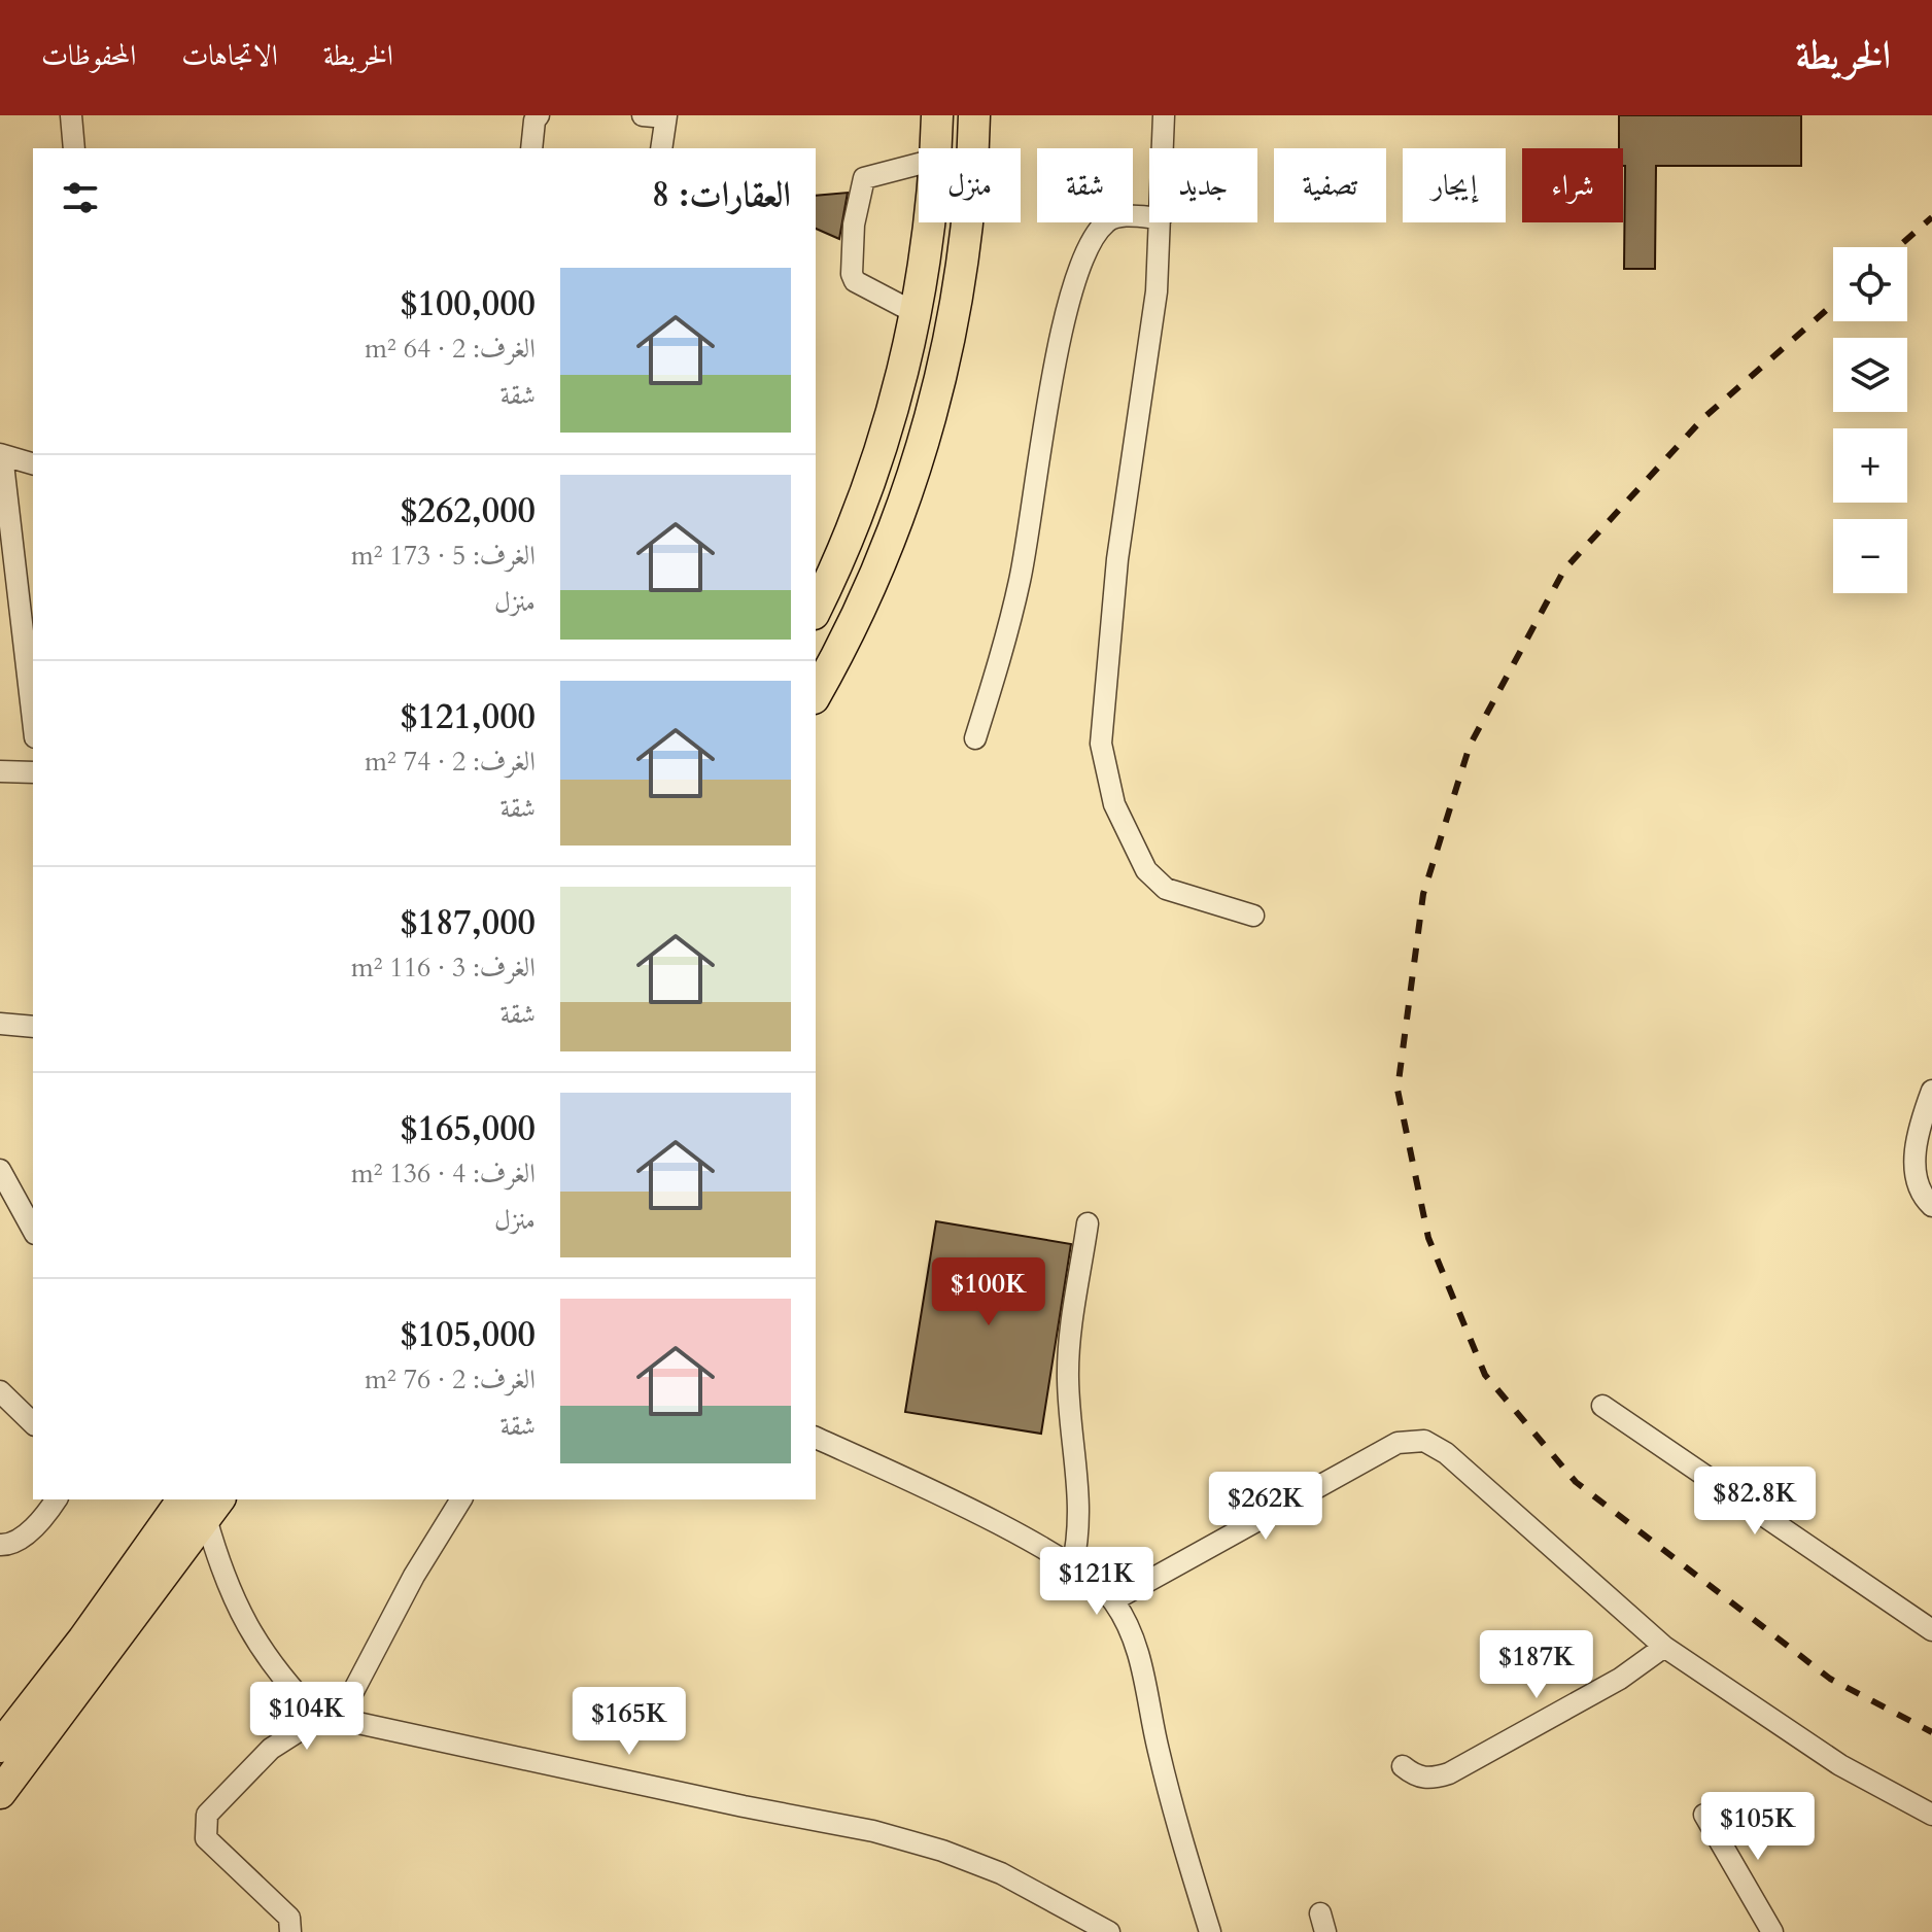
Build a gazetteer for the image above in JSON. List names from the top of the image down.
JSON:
{
  "page": {
    "header": "الخريطة",
    "nav": ["الخريطة", "الاتجاهات", "المحفوظات"],
    "chip": [
      "شراء",
      "إيجار",
      "تصفية",
      "جديد",
      "شقة",
      "منزل"
    ],
    "heading": "العقارات: 8",
    "map_buttons": ["+", "−"],
    "list": [
      {
        "name": "$100,000",
        "note": "الغرف: 2 · 64 m² · شقة"
      },
      {
        "name": "$262,000",
        "note": "الغرف: 5 · 173 m² · منزل"
      },
      {
        "name": "$121,000",
        "note": "الغرف: 2 · 74 m² · شقة"
      },
      {
        "name": "$187,000",
        "note": "الغرف: 3 · 116 m² · شقة"
      },
      {
        "name": "$165,000",
        "note": "الغرف: 4 · 136 m² · منزل"
      },
      {
        "name": "$105,000",
        "note": "الغرف: 2 · 76 m² · شقة"
      }
    ],
    "price": [
      "$100K",
      "$82.8K",
      "$262K",
      "$121K",
      "$187K",
      "$104K",
      "$165K",
      "$105K"
    ]
  }
}
